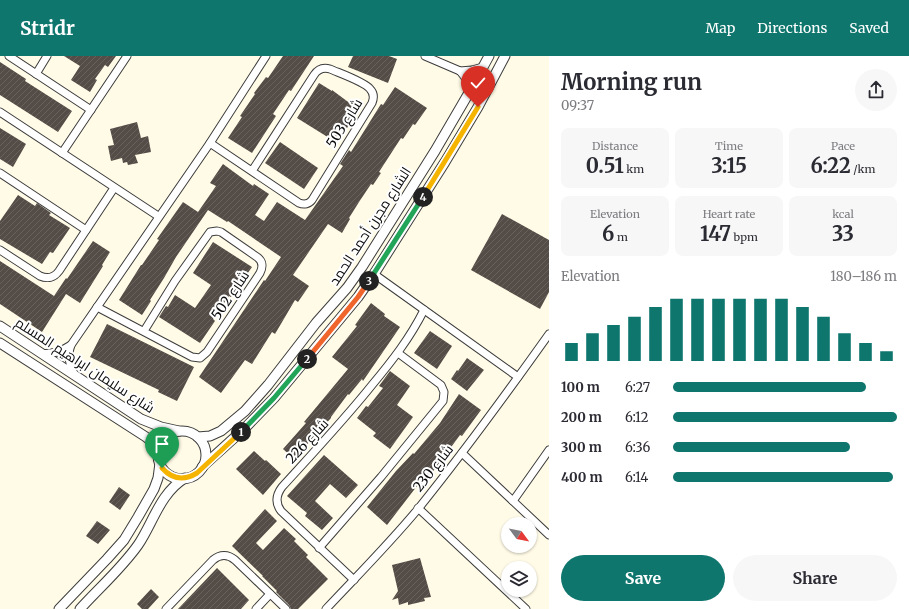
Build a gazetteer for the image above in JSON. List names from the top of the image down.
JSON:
{
  "streets": {
    "street": [
      "شارع 503",
      "الشارع مجرن أحمد الحمد",
      "شارع 502",
      "شارع سليمان ابراهيم المسلم",
      "شارع 226",
      "شارع 230"
    ]
  },
  "crossings": [
    ["الشارع مجرن أحمد الحمد", "شارع سليمان ابراهيم المسلم"],
    ["شارع 226", "شارع 230"]
  ],
  "north": "bottom right",
  "page": {
    "header": "Stridr",
    "nav": ["Map", "Directions", "Saved"],
    "heading": ["Morning run", "09:37"],
    "stats": [
      ["Distance", "0.51 km"],
      ["Time", "3:15"],
      ["Pace", "6:22 /km"],
      ["Elevation", "6 m"],
      ["Heart rate", "147 bpm"],
      ["kcal", "33"]
    ],
    "pins": [
      "4",
      "3",
      "2",
      "1"
    ],
    "chart": ["Elevation", "180–186 m"],
    "list": [
      {
        "name": "100 m",
        "note": "6:27"
      },
      {
        "name": "200 m",
        "note": "6:12"
      },
      {
        "name": "300 m",
        "note": "6:36"
      },
      {
        "name": "400 m",
        "note": "6:14"
      }
    ],
    "buttons": ["Save", "Share"]
  }
}
